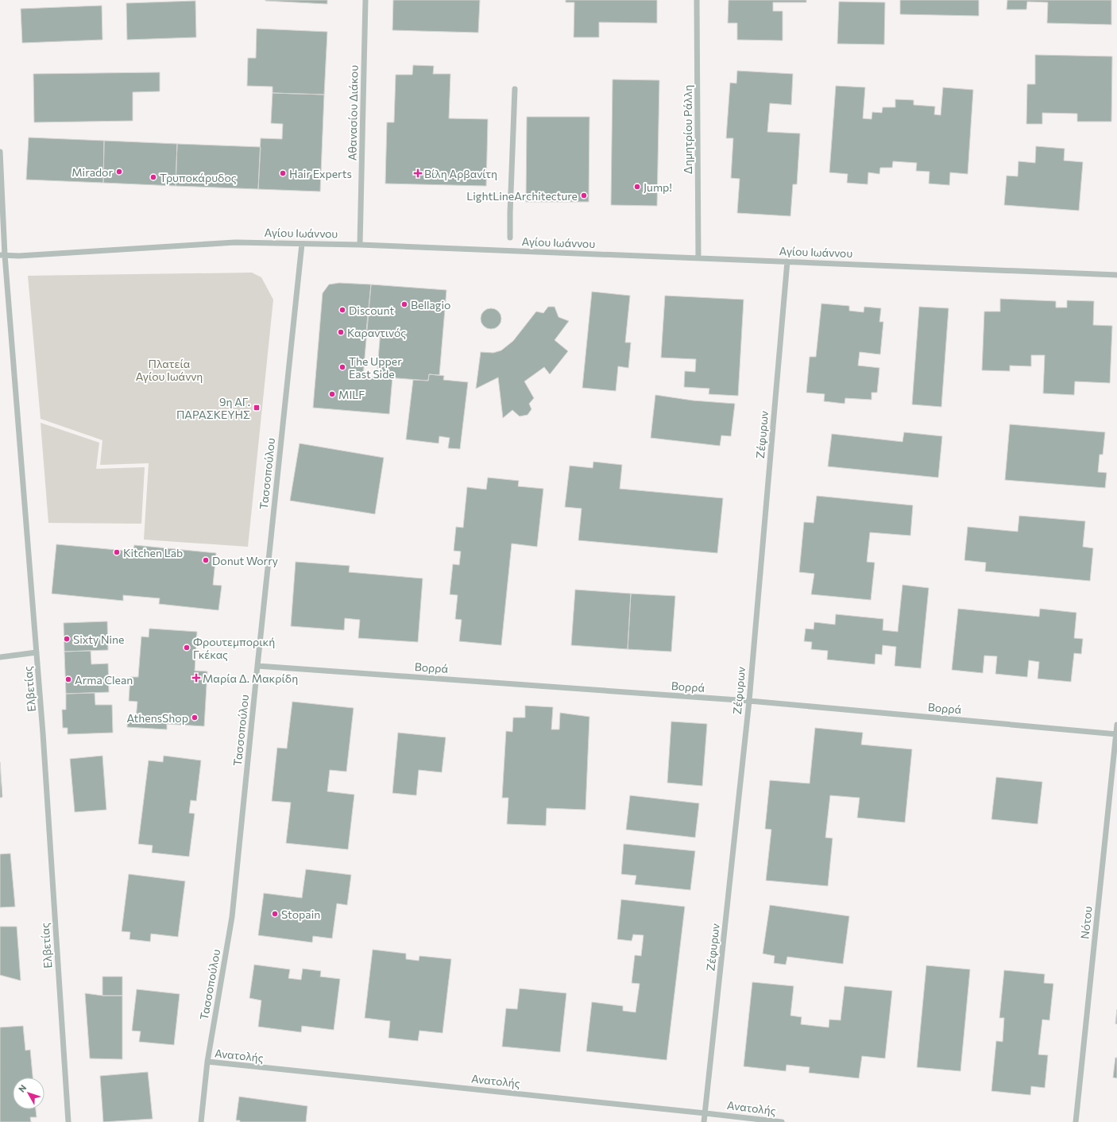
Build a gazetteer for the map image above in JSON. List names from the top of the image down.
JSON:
{
  "streets": {
    "street": [
      "Αθανασίου Διάκου",
      "Δημητρίου Ράλλη",
      "Αγίου Ιωάννου",
      "Ζέφυρων",
      "Τασσοπούλου",
      "Βορρά",
      "Ελβετίας",
      "Νότου",
      "Ανατολής"
    ]
  },
  "crossings": [
    ["Αθανασίου Διάκου", "Αγίου Ιωάννου"],
    ["Δημητρίου Ράλλη", "Αγίου Ιωάννου"],
    ["Αγίου Ιωάννου", "Ζέφυρων"],
    ["Αγίου Ιωάννου", "Τασσοπούλου"],
    ["Αγίου Ιωάννου", "Ελβετίας"],
    ["Ζέφυρων", "Βορρά"],
    ["Ζέφυρων", "Ανατολής"],
    ["Τασσοπούλου", "Βορρά"],
    ["Τασσοπούλου", "Ανατολής"],
    ["Βορρά", "Νότου"]
  ],
  "parks": ["Πλατεία Αγίου Ιωάννη"],
  "places": {
    "other": [
      "Mirador",
      "Hair Experts",
      "Τρυποκάρυδος",
      "Jump!",
      "LightLineArchitecture",
      "Bellagio",
      "Discount",
      "Καραντινός",
      "The Upper East Side",
      "MILF",
      "Kitchen Lab",
      "Donut Worry",
      "Sixty Nine",
      "Φρουτεμπορική Γκέκας",
      "Arma Clean",
      "AthensShop",
      "Stopain"
    ],
    "health": ["Βίλη Αρβανίτη", "Μαρία Δ. Μακρίδη"],
    "transit": ["9η ΑΓ. ΠΑΡΑΣΚΕΥΗΣ"]
  },
  "north": "top left"
}
